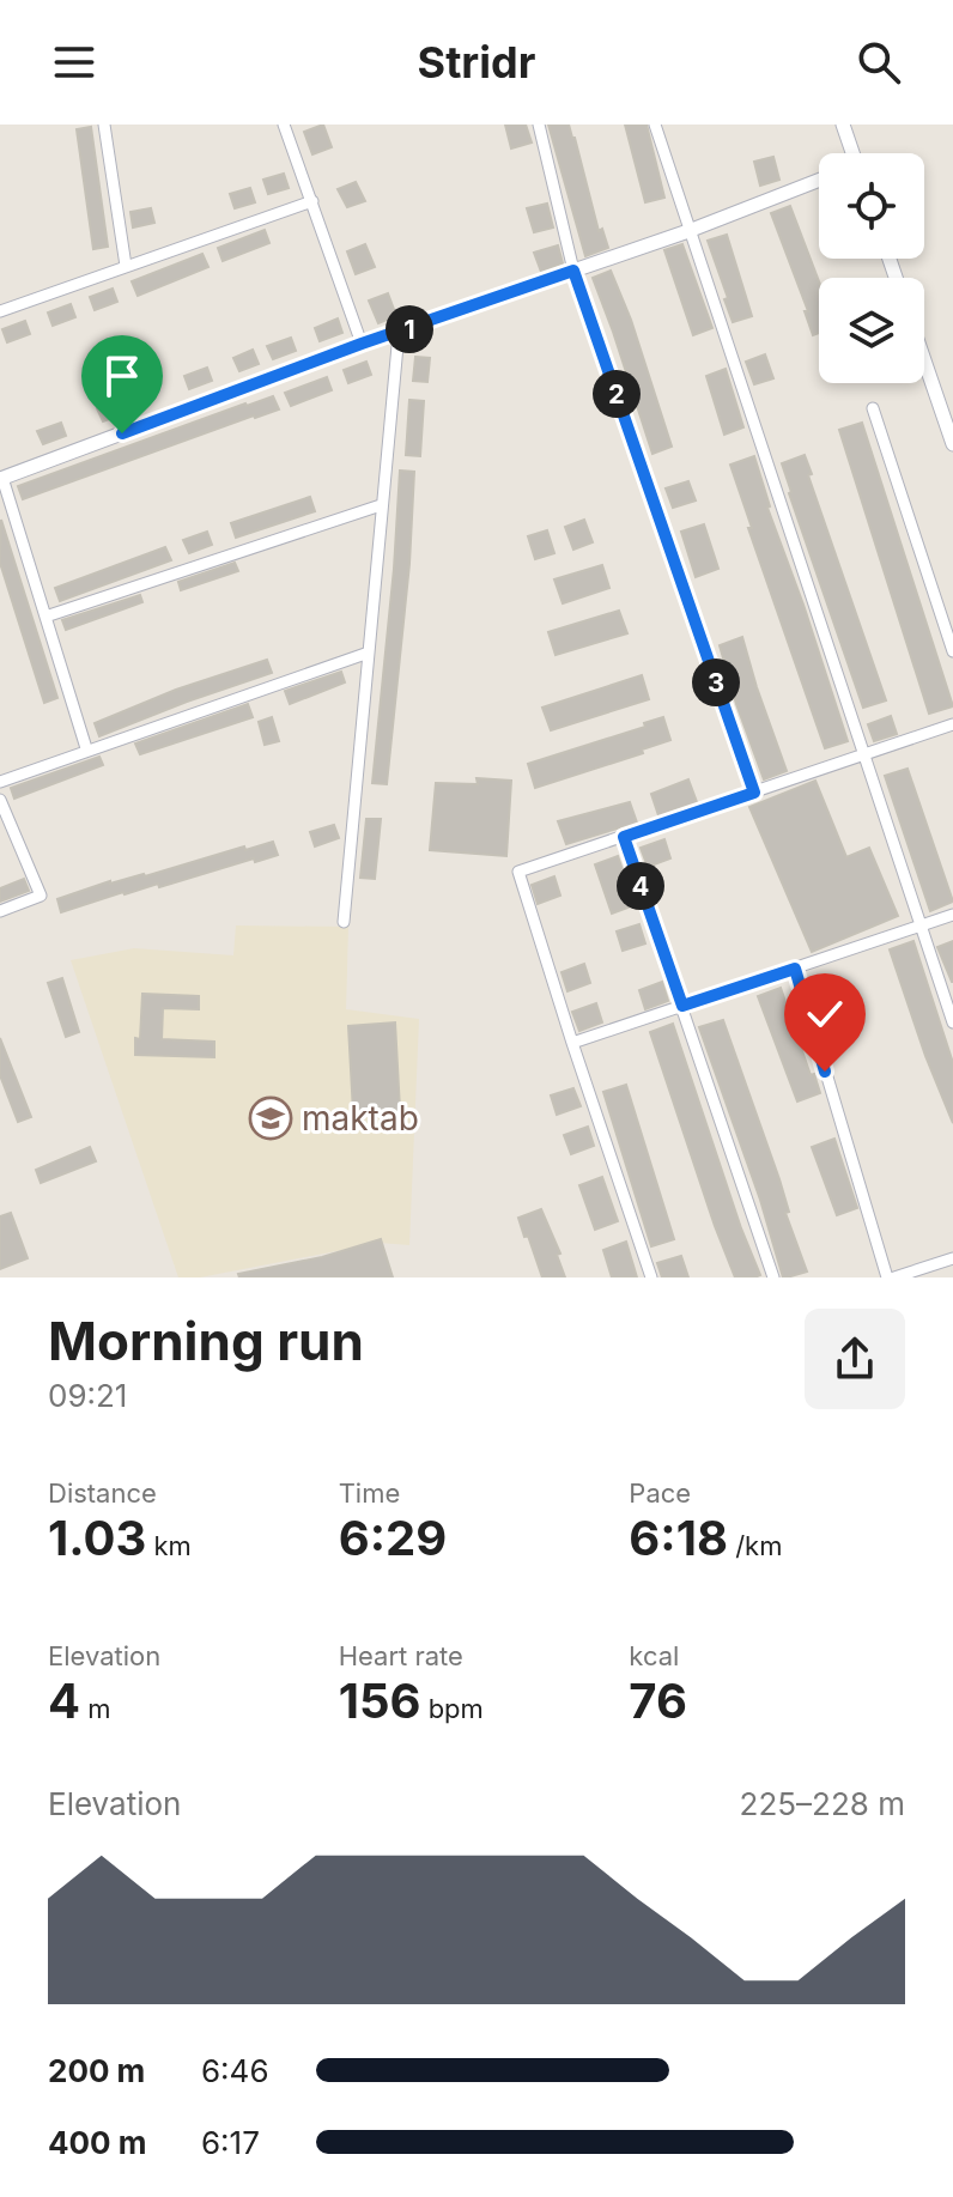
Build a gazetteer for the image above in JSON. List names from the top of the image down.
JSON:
{
  "places": {
    "school or university": ["maktab"]
  },
  "page": {
    "header": "Stridr",
    "pins": [
      "1",
      "2",
      "3",
      "4"
    ],
    "heading": ["Morning run", "09:21"],
    "stats": [
      ["Distance", "1.03 km"],
      ["Time", "6:29"],
      ["Pace", "6:18 /km"],
      ["Elevation", "4 m"],
      ["Heart rate", "156 bpm"],
      ["kcal", "76"]
    ],
    "chart": ["Elevation", "225–228 m"],
    "list": [
      {
        "name": "200 m",
        "note": "6:46"
      },
      {
        "name": "400 m",
        "note": "6:17"
      }
    ]
  }
}
